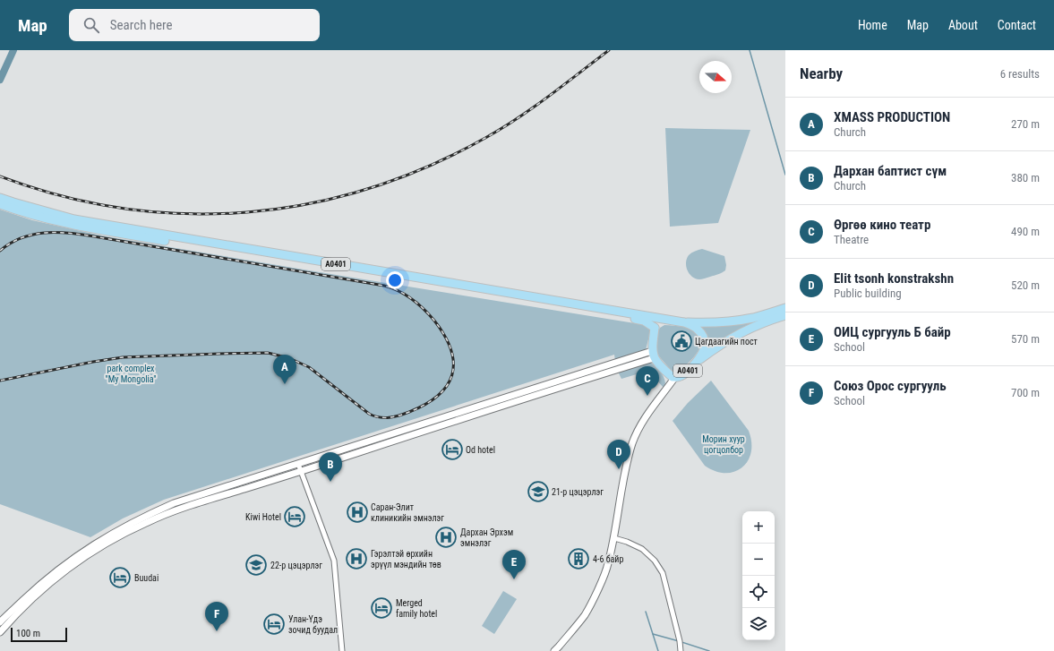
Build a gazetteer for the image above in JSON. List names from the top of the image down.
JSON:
{
  "streets": {
    "highway": ["A0401"]
  },
  "parks": ["park complex \"My Mongolia\"", "Морин хуур цогцолбор"],
  "places": {
    "public building": ["Цагдаагийн пост"],
    "hotel": [
      "Od hotel",
      "Kiwi Hotel",
      "Buudai",
      "Merged family hotel",
      "Улан-Үдэ зочид буудал"
    ],
    "school or university": ["21-р цэцэрлэг", "22-р цэцэрлэг"],
    "hospital": ["Саран-Элит клиникийн эмнэлэг", "Дархан Эрхэм эмнэлэг", "Гэрэлтэй өрхийн эрүүл мэндийн төв"],
    "building": ["4-6 байр"]
  },
  "scale_bar": "100 m",
  "north": "right",
  "page": {
    "header": "Map",
    "search": "Search here",
    "nav": [
      "Home",
      "Map",
      "About",
      "Contact"
    ],
    "heading": ["Nearby", "6 results"],
    "list": [
      {
        "mark": "A",
        "name": "XMASS PRODUCTION",
        "note": "Church",
        "value": "270 m"
      },
      {
        "mark": "B",
        "name": "Дархан баптист сүм",
        "note": "Church",
        "value": "380 m"
      },
      {
        "mark": "C",
        "name": "Өргөө кино театр",
        "note": "Theatre",
        "value": "490 m"
      },
      {
        "mark": "D",
        "name": "Elit tsonh konstrakshn",
        "note": "Public building",
        "value": "520 m"
      },
      {
        "mark": "E",
        "name": "ОИЦ сургууль Б байр",
        "note": "School",
        "value": "570 m"
      },
      {
        "mark": "F",
        "name": "Союз Орос сургууль",
        "note": "School",
        "value": "700 m"
      }
    ],
    "pins": [
      "A",
      "C",
      "D",
      "B",
      "E",
      "F"
    ],
    "map_buttons": ["+", "−"],
    "scale": "100 m"
  }
}
